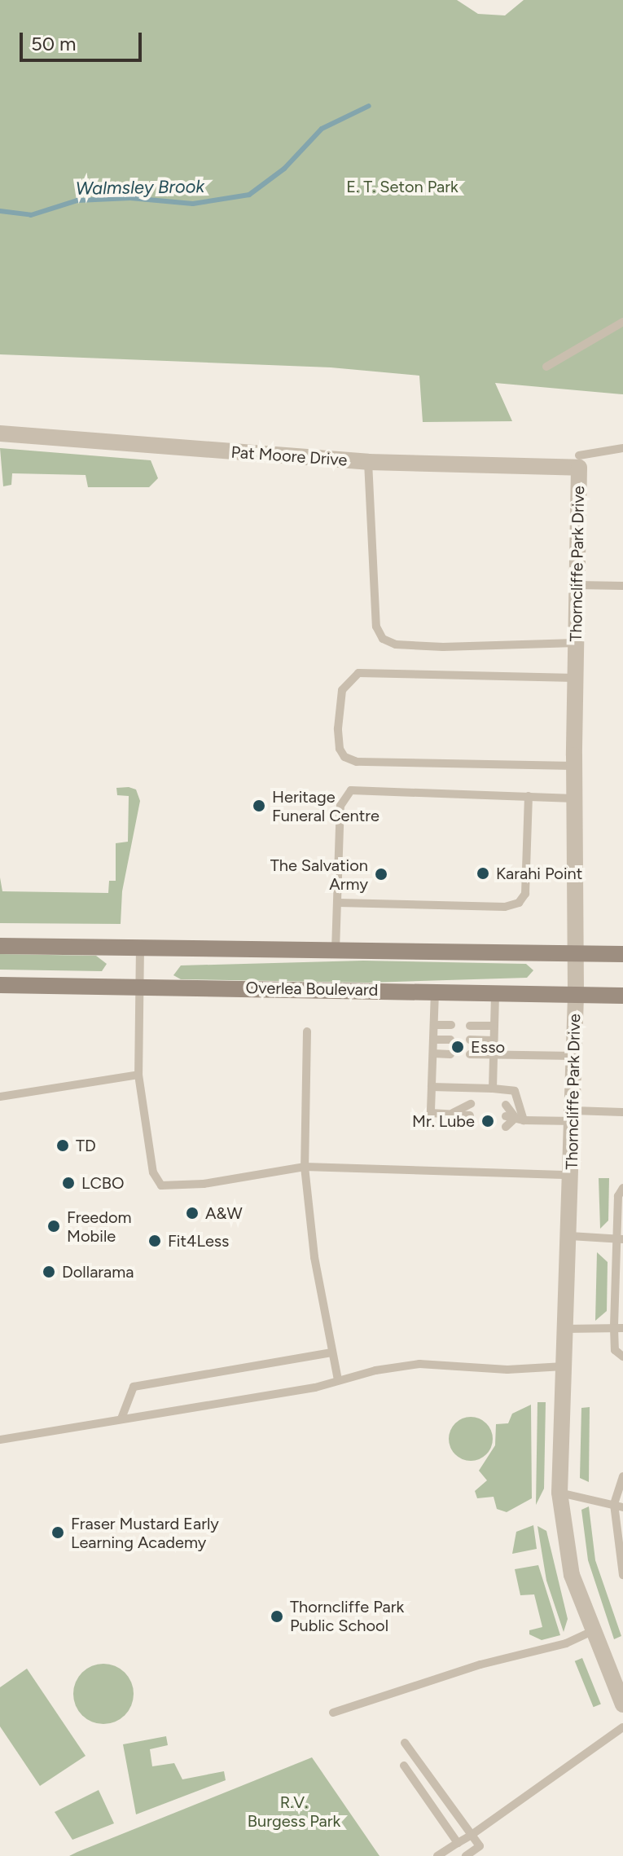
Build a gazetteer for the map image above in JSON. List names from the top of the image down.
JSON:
{
  "streets": {
    "main road": ["Overlea Boulevard"],
    "street": ["Pat Moore Drive", "Thorncliffe Park Drive"]
  },
  "crossings": [
    ["Pat Moore Drive", "Thorncliffe Park Drive"],
    ["Thorncliffe Park Drive", "Overlea Boulevard"]
  ],
  "water": ["Walmsley Brook"],
  "parks": ["E. T. Seton Park", "R.V. Burgess Park"],
  "places": [
    "Heritage Funeral Centre",
    "Karahi Point",
    "The Salvation Army",
    "Esso",
    "Mr. Lube",
    "TD",
    "LCBO",
    "A&W",
    "Freedom Mobile",
    "Fit4Less",
    "Dollarama",
    "Fraser Mustard Early Learning Academy",
    "Thorncliffe Park Public School"
  ],
  "scale_bar": "50 m"
}
